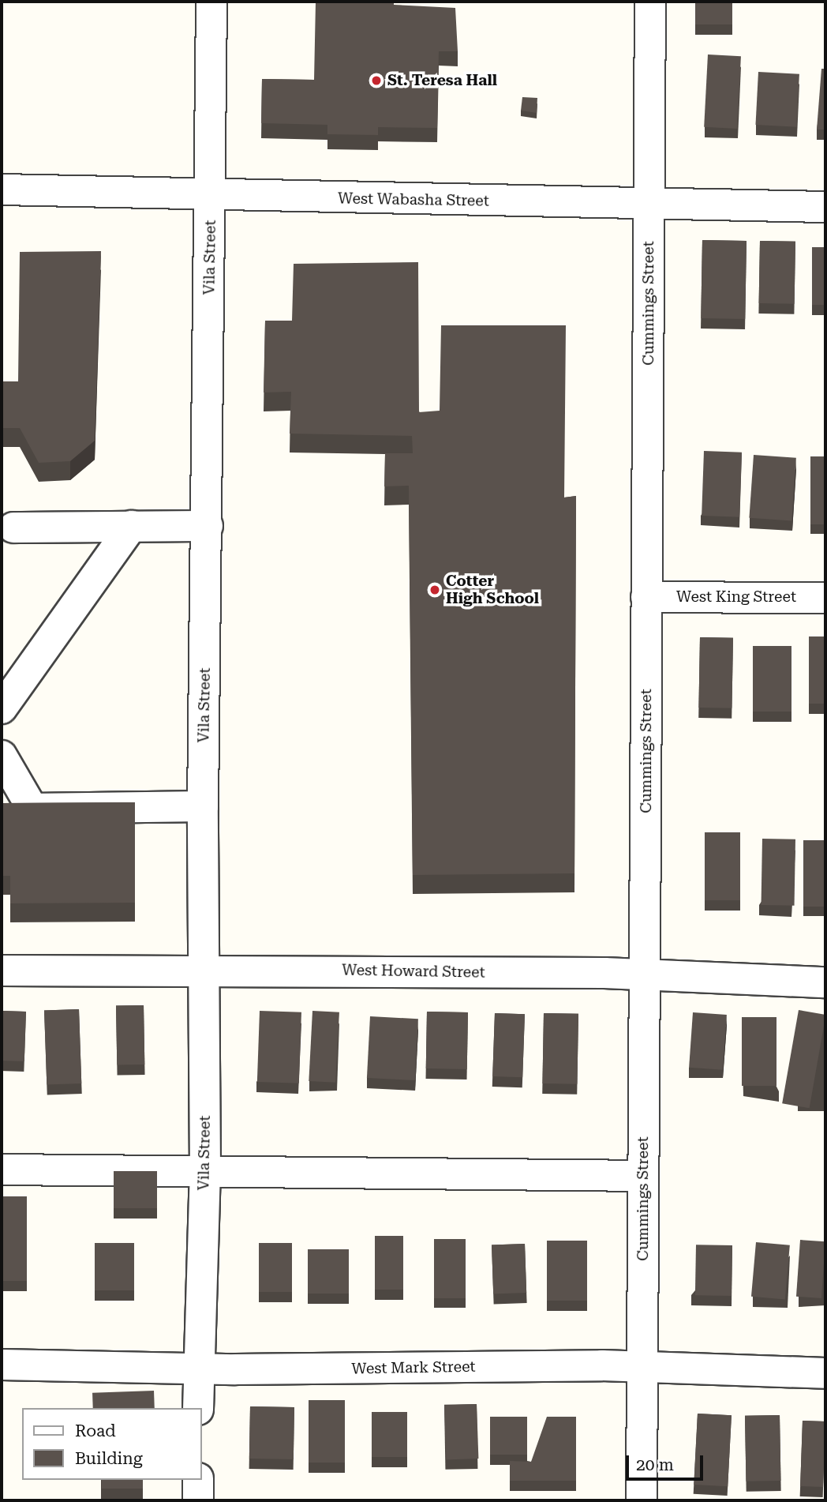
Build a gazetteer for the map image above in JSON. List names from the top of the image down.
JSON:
{
  "streets": {
    "street": [
      "West Wabasha Street",
      "Vila Street",
      "Cummings Street",
      "West King Street",
      "West Howard Street",
      "West Mark Street"
    ]
  },
  "crossings": [
    ["West Wabasha Street", "Vila Street"],
    ["West Wabasha Street", "Cummings Street"],
    ["Vila Street", "West Howard Street"],
    ["Vila Street", "West Mark Street"],
    ["Cummings Street", "West King Street"],
    ["Cummings Street", "West Howard Street"],
    ["Cummings Street", "West Mark Street"]
  ],
  "places": ["St. Teresa Hall", "Cotter High School"],
  "legend": ["Road", "Building"],
  "scale_bar": "20 m"
}
